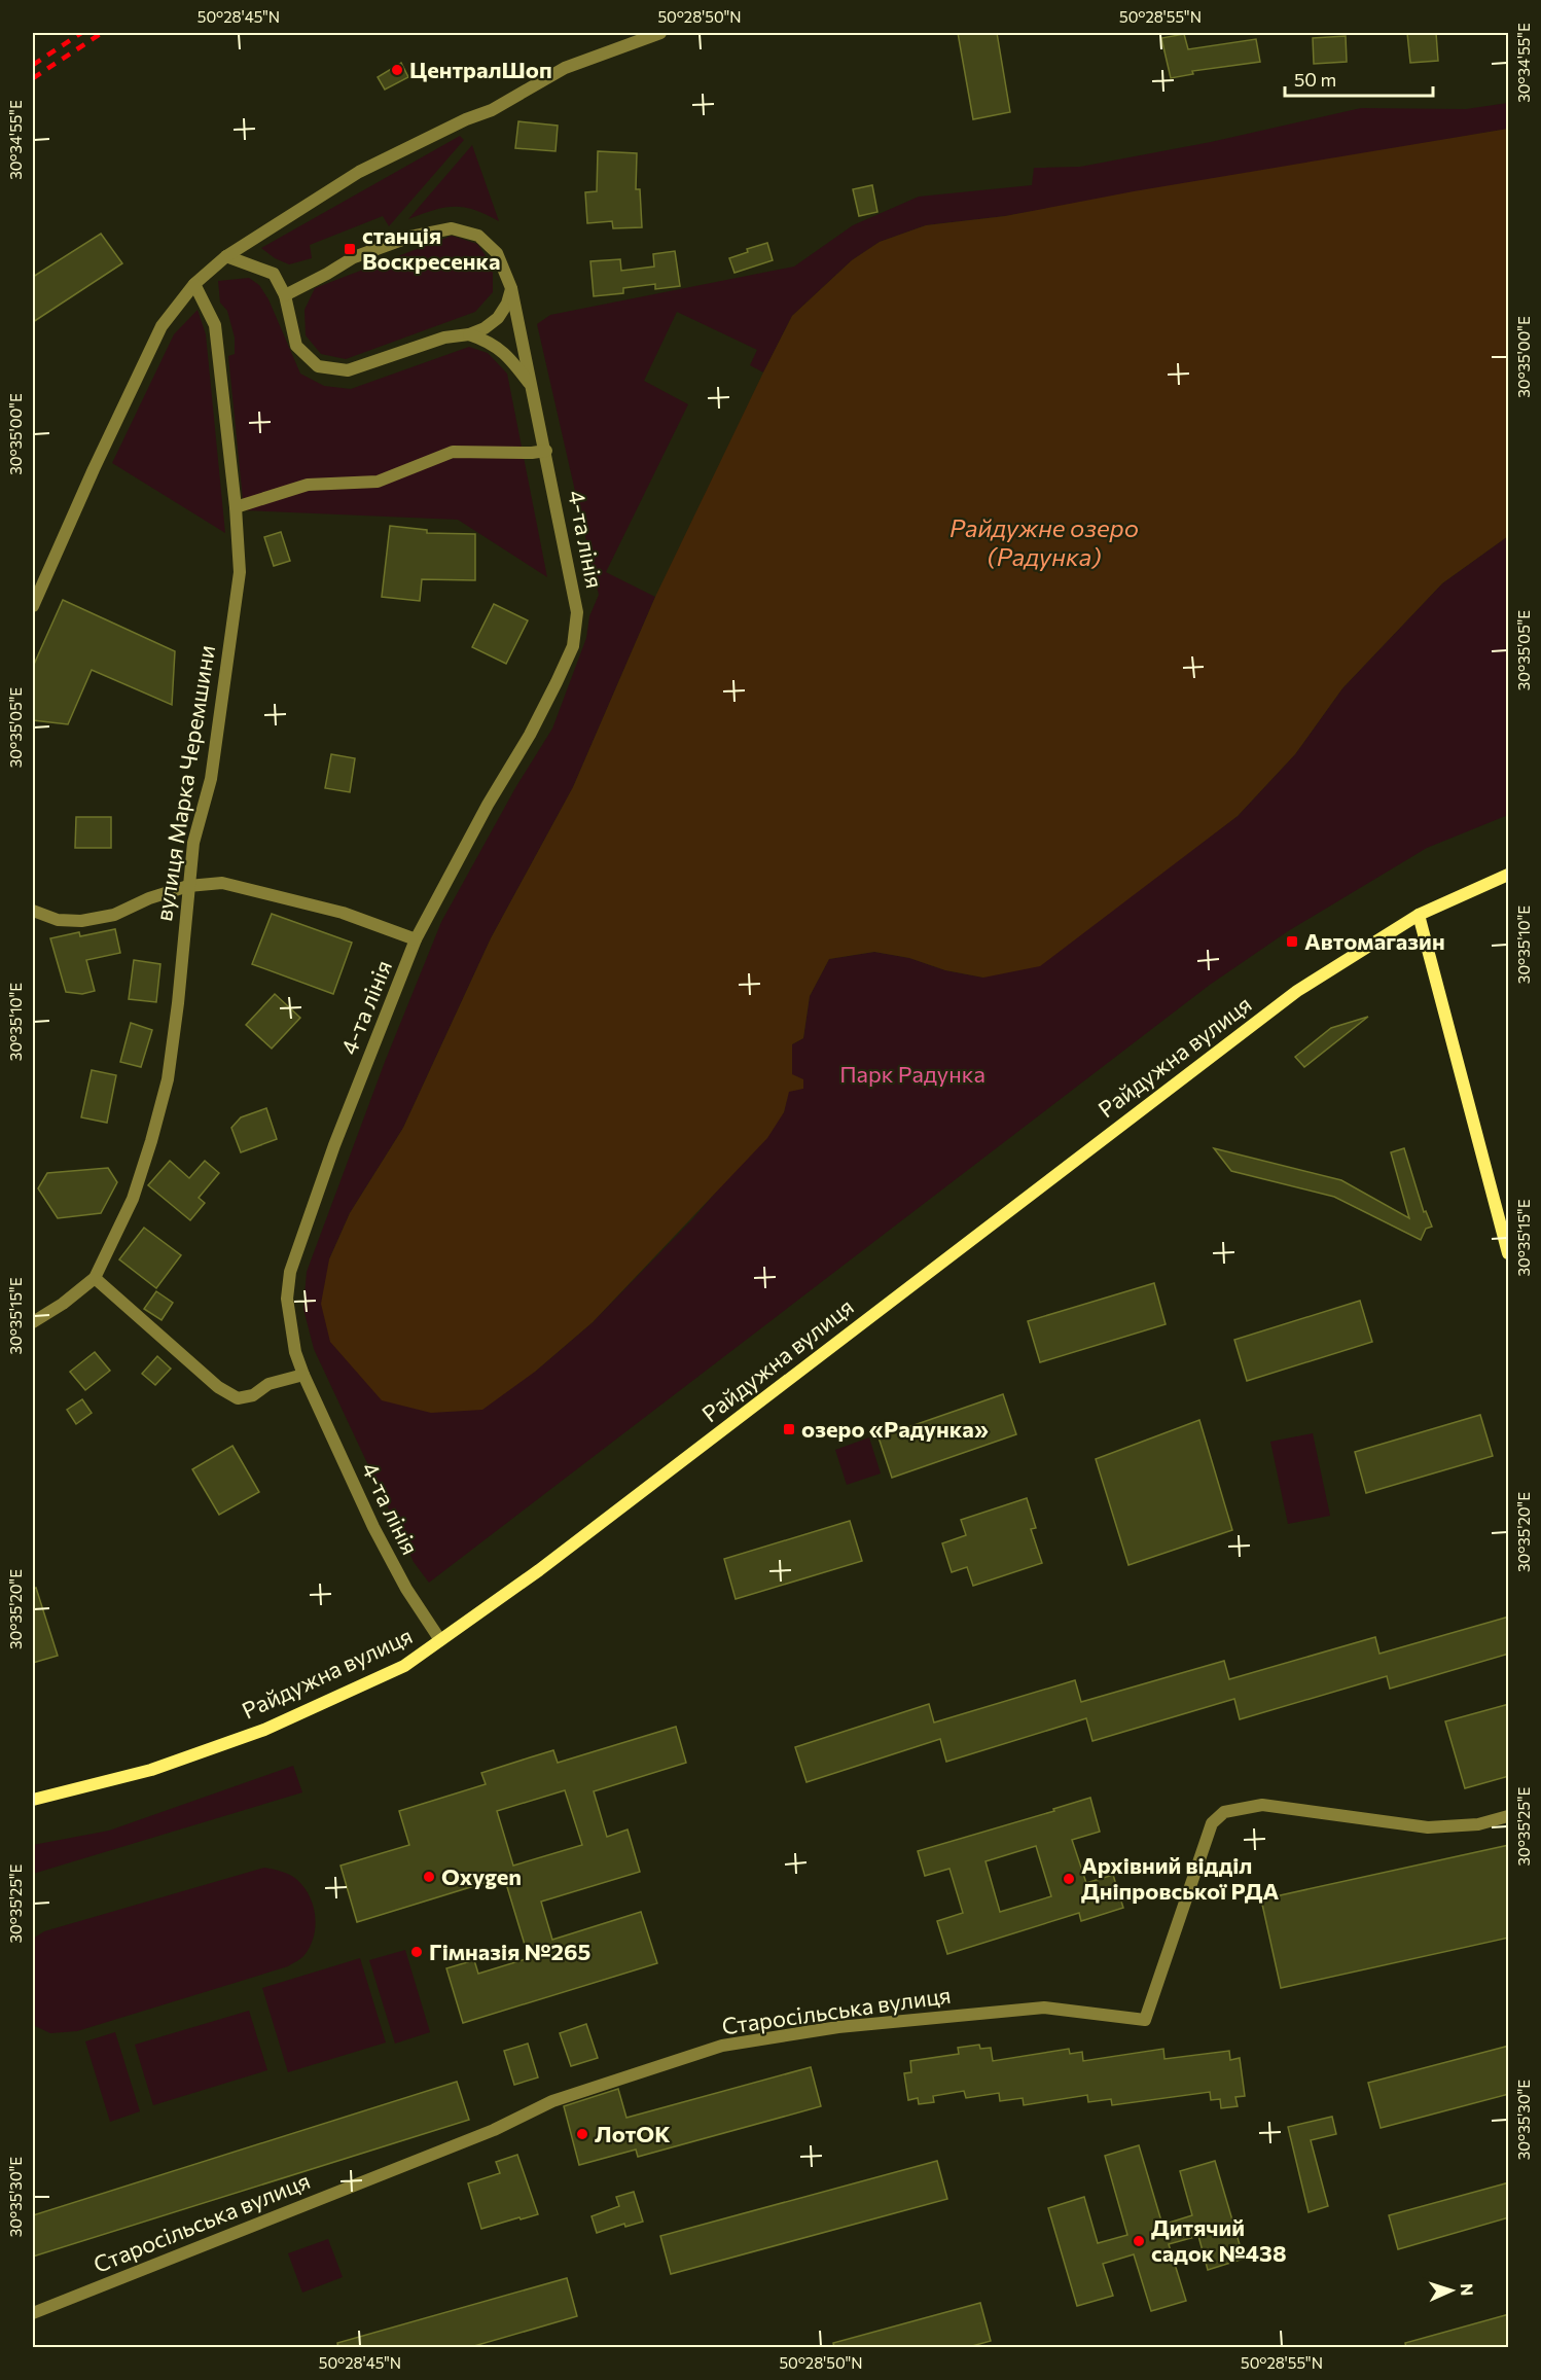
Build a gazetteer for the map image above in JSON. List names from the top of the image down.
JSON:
{
  "streets": {
    "street": [
      "4-та лінія",
      "вулиця Марка Черемшини",
      "Райдужна вулиця",
      "Старосільська вулиця"
    ]
  },
  "crossings": [
    ["4-та лінія", "Райдужна вулиця"]
  ],
  "water": ["Райдужне озеро (Радунка)"],
  "parks": ["Парк Радунка"],
  "places": {
    "other": [
      "ЦентралШоп",
      "Oxygen",
      "Архівний відділ Дніпровської РДА",
      "Гімназія №265",
      "ЛотОК",
      "Дитячий садок №438"
    ],
    "transit": ["станція Воскресенка", "Автомагазин", "озеро «Радунка»"]
  },
  "scale_bar": "50 m",
  "north": "right",
  "coordinates": [
    "50°28'45\"N",
    "50°28'50\"N",
    "50°28'55\"N",
    "30°34'55\"E",
    "30°35'00\"E",
    "30°35'05\"E",
    "30°35'10\"E",
    "30°35'15\"E",
    "30°35'20\"E",
    "30°35'25\"E",
    "30°35'30\"E"
  ]
}
